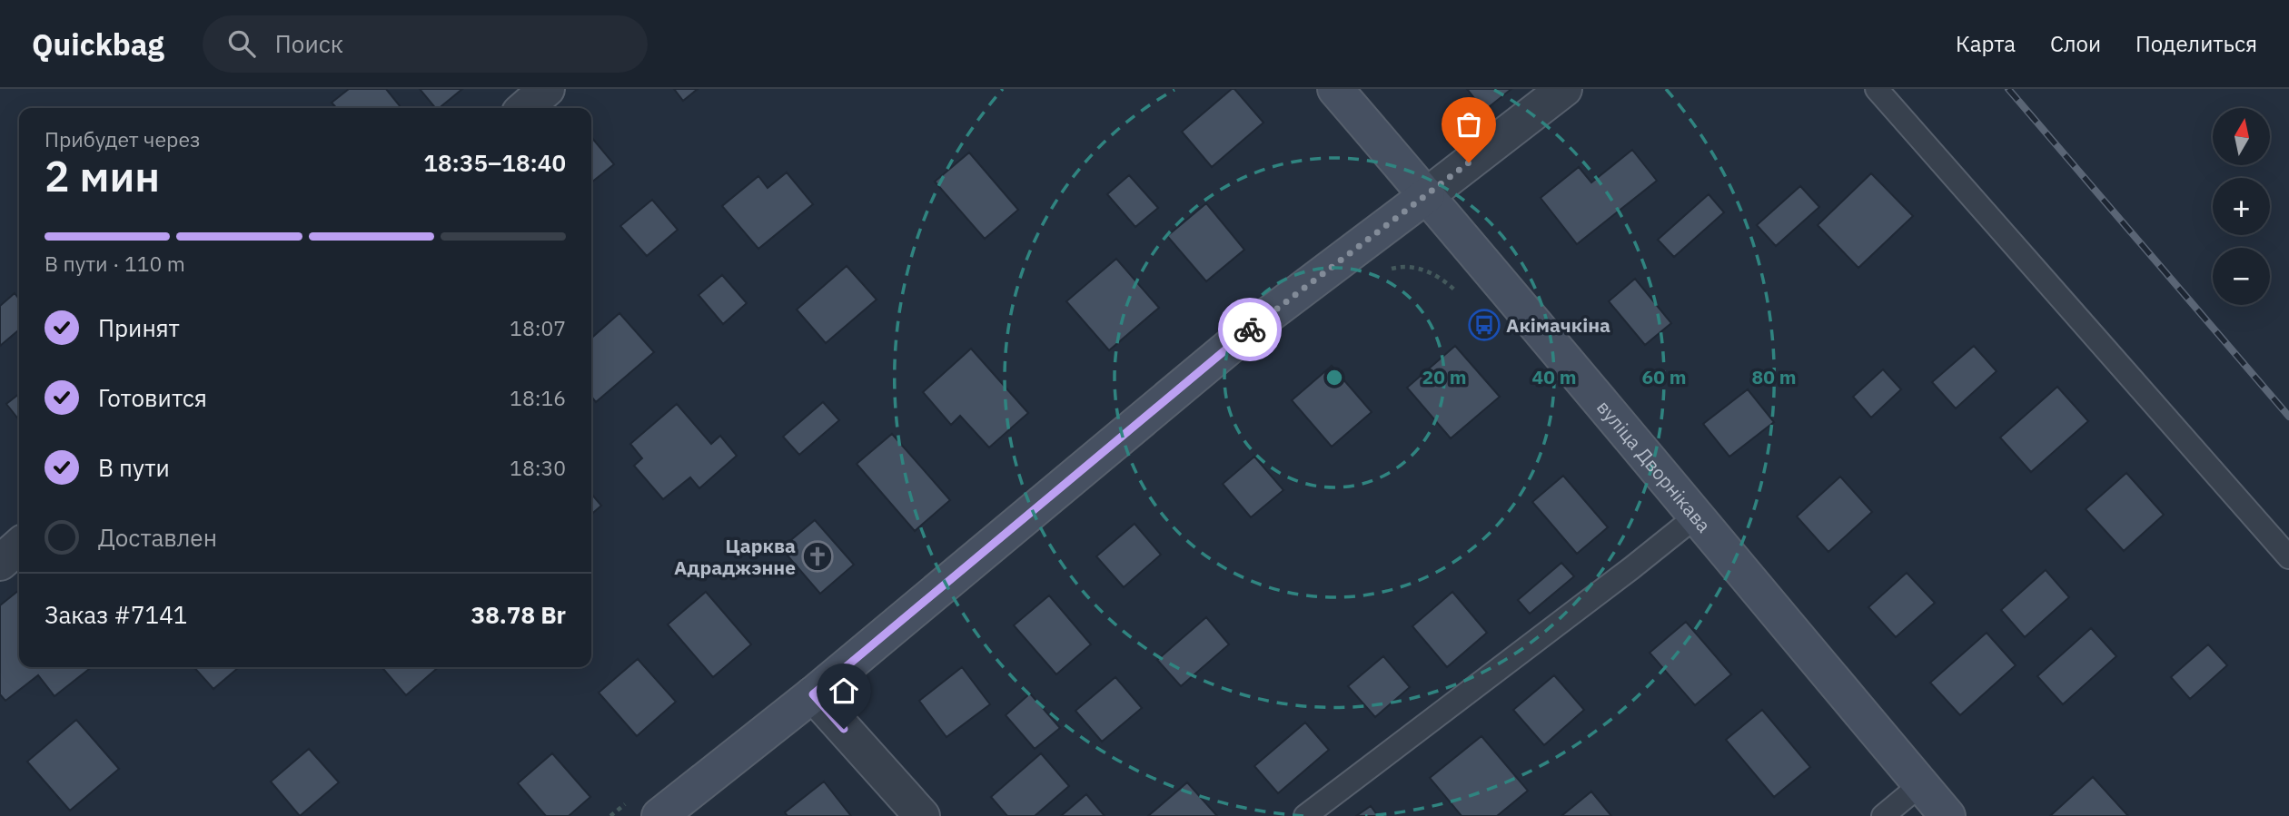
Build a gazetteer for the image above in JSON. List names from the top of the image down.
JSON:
{
  "streets": {
    "main road": ["вуліца Дворнікава"]
  },
  "places": {
    "bus stop": ["Акімачкіна"],
    "church": ["Царква Адраджэнне"]
  },
  "north": "top",
  "page": {
    "header": "Quickbag",
    "search": "Поиск",
    "nav": ["Карта", "Слои", "Поделиться"],
    "map_buttons": ["+", "−"],
    "heading": ["2 мин", "Прибудет через", "18:35–18:40"],
    "panel": ["Заказ #7141", "38.78 Br"],
    "bar": "В пути · 110 m",
    "list": [
      ["Принят", "18:07"],
      ["Готовится", "18:16"],
      ["В пути", "18:30"],
      "Доставлен"
    ]
  },
  "rings": [
    "20 m",
    "40 m",
    "60 m",
    "80 m"
  ]
}
